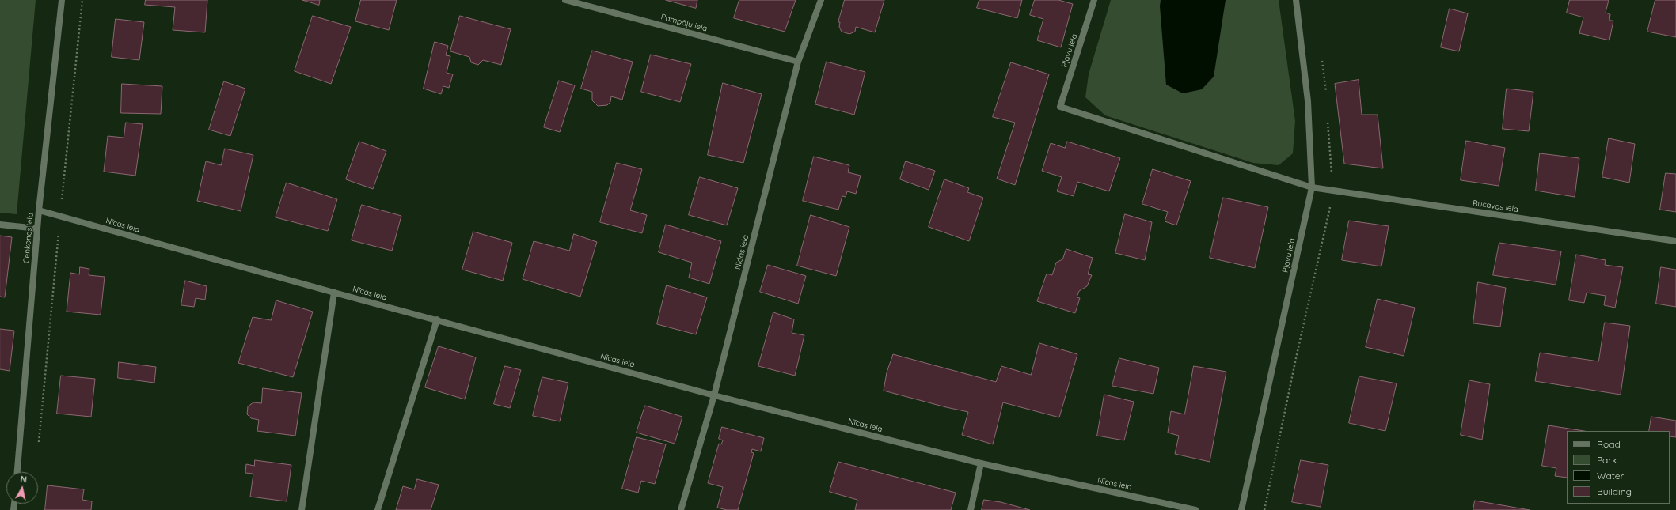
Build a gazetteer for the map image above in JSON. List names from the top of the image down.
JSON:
{
  "streets": {
    "street": [
      "Pampāļu iela",
      "Pļavu iela",
      "Rucavas iela",
      "Nīcas iela",
      "Cenkones iela",
      "Nidas iela"
    ]
  },
  "crossings": [
    ["Pampāļu iela", "Nidas iela"],
    ["Pļavu iela", "Rucavas iela"],
    ["Nīcas iela", "Cenkones iela"],
    ["Nīcas iela", "Nidas iela"]
  ],
  "legend": [
    "Road",
    "Park",
    "Water",
    "Building"
  ],
  "north": "top"
}
